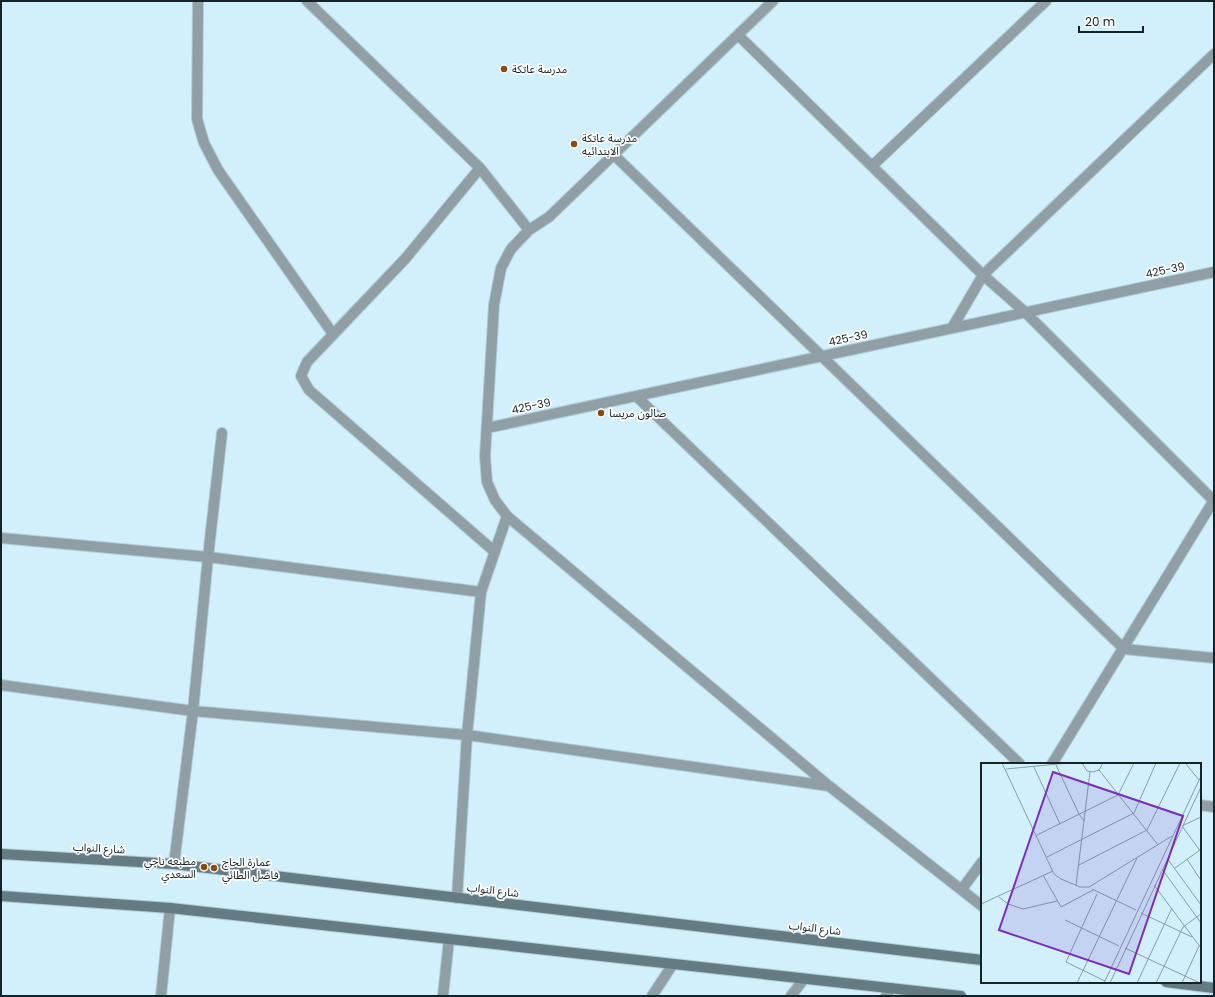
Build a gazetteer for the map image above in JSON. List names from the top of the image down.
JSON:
{
  "streets": {
    "street": ["425-39", "شارع النواب"]
  },
  "places": [
    "مدرسة عاتكة",
    "مدرسة عاتكة الابتدائيه",
    "صالون مريسا",
    "مطبعه ناجي السعدي",
    "عمارة الحاج فاضل الطائي"
  ],
  "scale_bar": "20 m"
}
